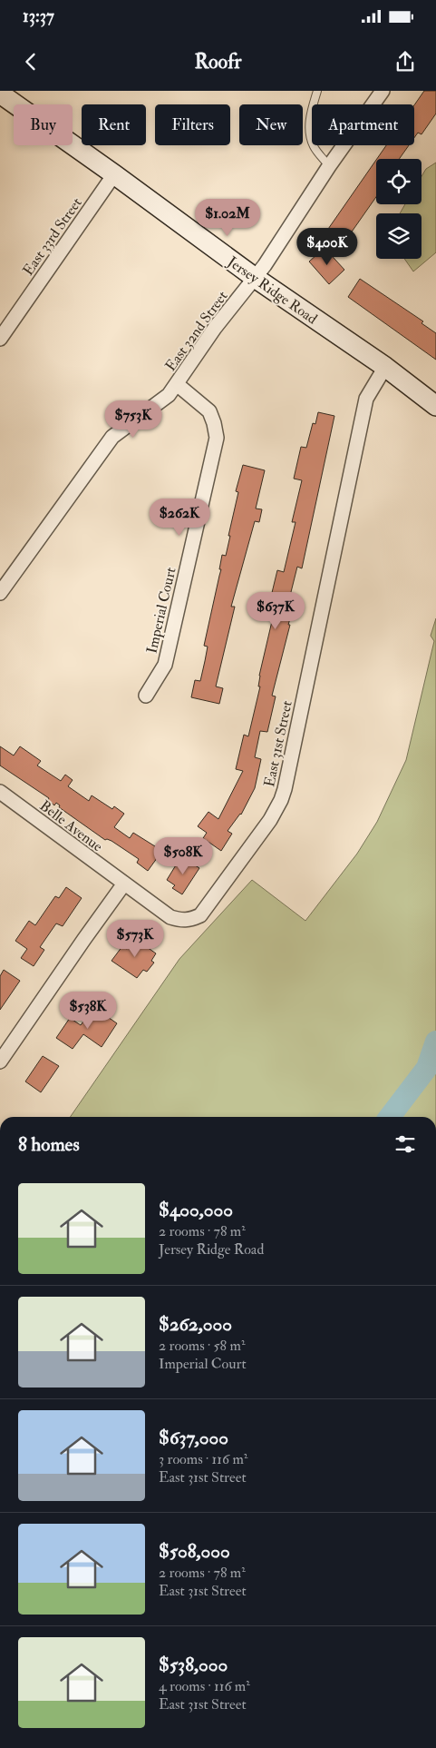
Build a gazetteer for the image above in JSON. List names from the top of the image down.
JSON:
{
  "streets": {
    "street": [
      "East 33rd Street",
      "Jersey Ridge Road",
      "East 32nd Street",
      "Imperial Court",
      "East 31st Street",
      "Belle Avenue"
    ]
  },
  "crossings": [
    ["East 33rd Street", "Jersey Ridge Road"],
    ["Jersey Ridge Road", "East 32nd Street"],
    ["Jersey Ridge Road", "East 31st Street"],
    ["East 32nd Street", "Imperial Court"],
    ["East 31st Street", "Belle Avenue"]
  ],
  "page": {
    "status": "13:37",
    "header": "Roofr",
    "chip": [
      "Buy",
      "Rent",
      "Filters",
      "New",
      "Apartment"
    ],
    "price": [
      "$1.02M",
      "$400K",
      "$753K",
      "$262K",
      "$637K",
      "$508K",
      "$573K",
      "$538K"
    ],
    "heading": "8 homes",
    "list": [
      {
        "name": "$400,000",
        "note": "2 rooms · 78 m² · Jersey Ridge Road"
      },
      {
        "name": "$262,000",
        "note": "2 rooms · 58 m² · Imperial Court"
      },
      {
        "name": "$637,000",
        "note": "3 rooms · 116 m² · East 31st Street"
      },
      {
        "name": "$508,000",
        "note": "2 rooms · 78 m² · East 31st Street"
      },
      {
        "name": "$538,000",
        "note": "4 rooms · 116 m² · East 31st Street"
      }
    ]
  }
}
